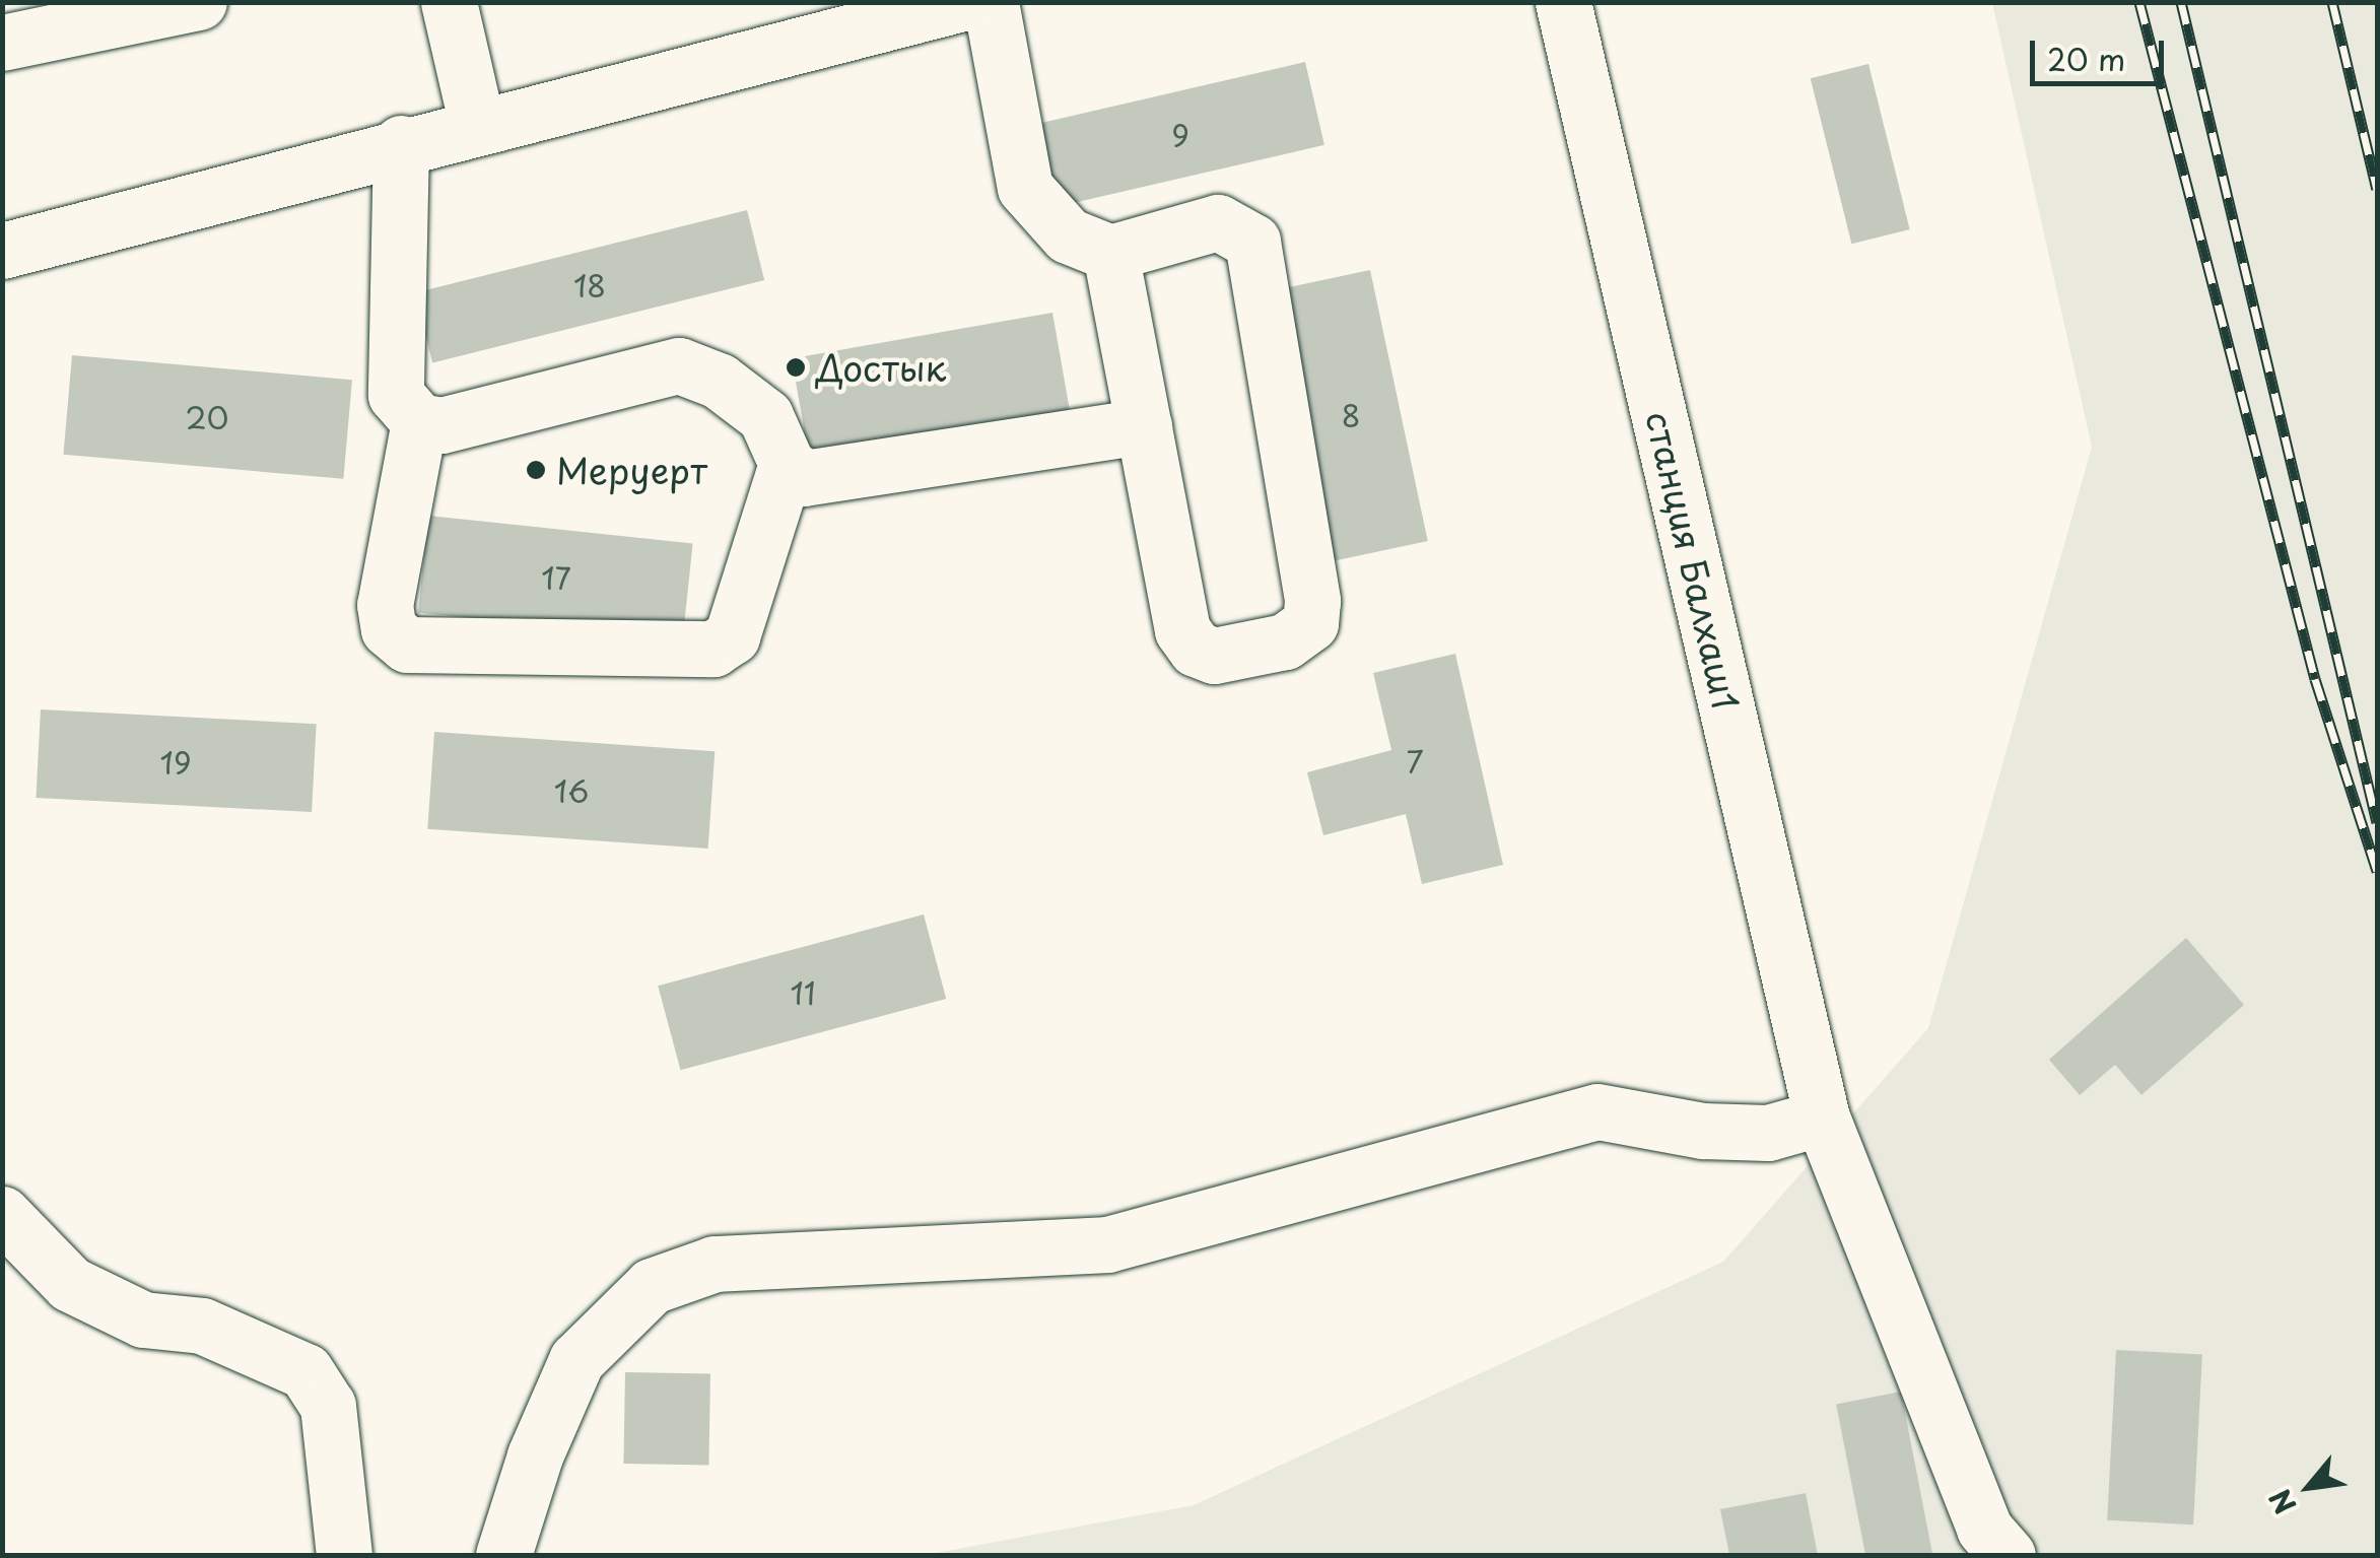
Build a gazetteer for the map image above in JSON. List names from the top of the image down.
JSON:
{
  "streets": {
    "street": ["станция Балхаш1"]
  },
  "places": ["Достык", "Меруерт"],
  "house_numbers": [
    "9",
    "18",
    "8",
    "20",
    "17",
    "7",
    "19",
    "16",
    "11"
  ],
  "scale_bar": "20 m",
  "north": "bottom left"
}
